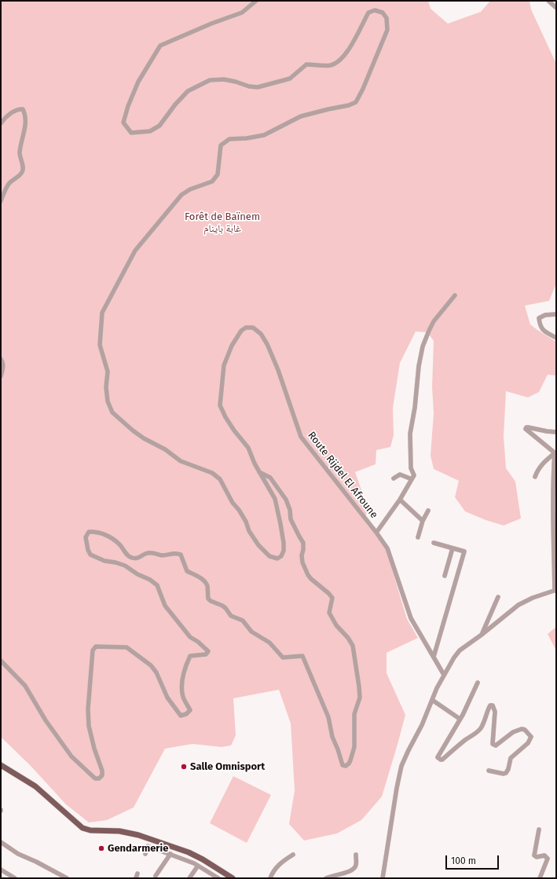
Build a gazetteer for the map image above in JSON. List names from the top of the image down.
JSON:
{
  "streets": {
    "street": ["Route Rijdel El Afroune"]
  },
  "parks": ["Forêt de Baïnem غابة باينام"],
  "places": ["Salle Omnisport", "Gendarmerie"],
  "scale_bar": "100 m"
}
